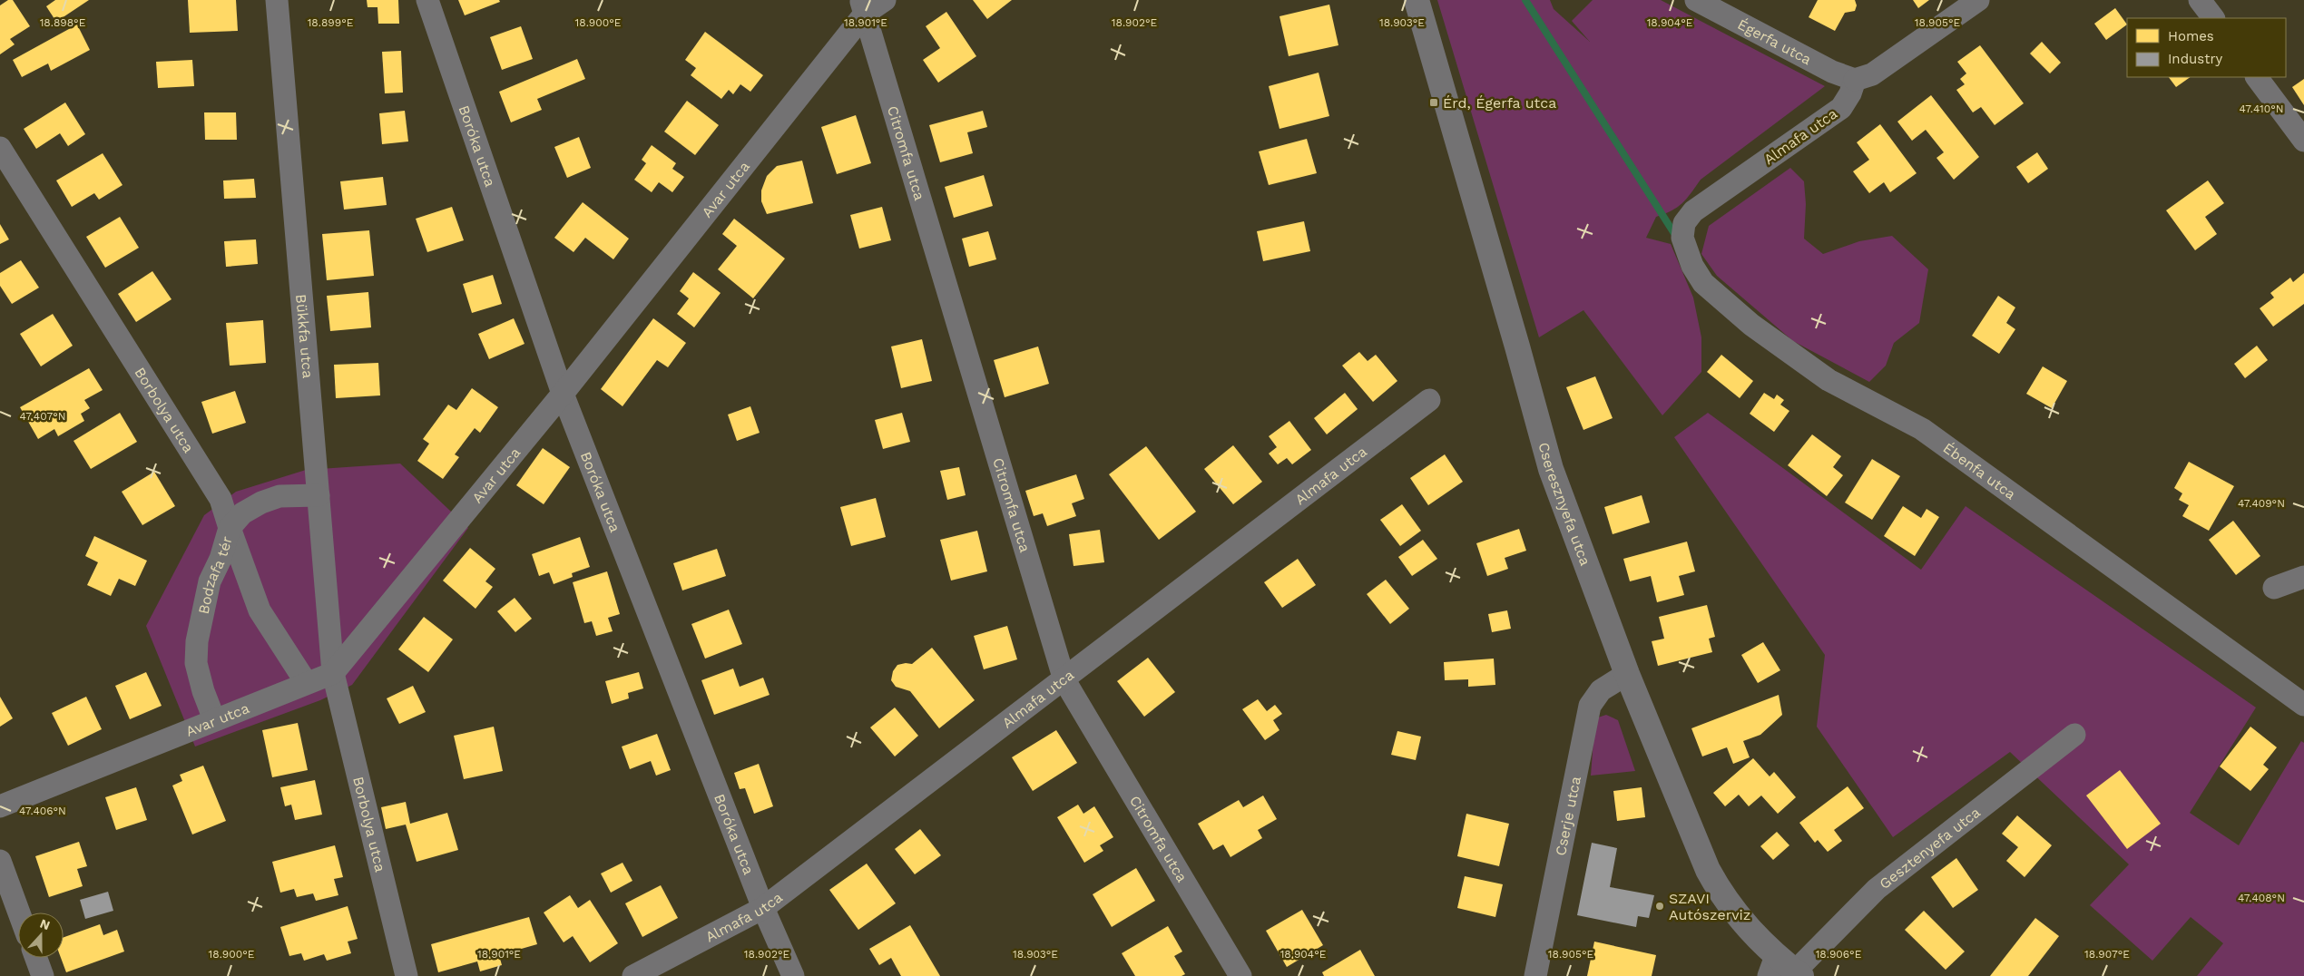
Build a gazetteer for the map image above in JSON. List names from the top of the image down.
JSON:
{
  "streets": {
    "street": [
      "Égerfa utca",
      "Almafa utca",
      "Boróka utca",
      "Citromfa utca",
      "Avar utca",
      "Bükkfa utca",
      "Borbolya utca",
      "Ébenfa utca",
      "Cseresznyefa utca",
      "Bodzafa tér",
      "Cserje utca",
      "Gesztenyefa utca"
    ]
  },
  "crossings": [
    ["Égerfa utca", "Almafa utca"],
    ["Almafa utca", "Boróka utca"],
    ["Almafa utca", "Citromfa utca"],
    ["Almafa utca", "Ébenfa utca"],
    ["Boróka utca", "Avar utca"],
    ["Citromfa utca", "Avar utca"],
    ["Avar utca", "Bükkfa utca"],
    ["Avar utca", "Borbolya utca"],
    ["Avar utca", "Bodzafa tér"],
    ["Bükkfa utca", "Borbolya utca"],
    ["Bükkfa utca", "Bodzafa tér"],
    ["Borbolya utca", "Bodzafa tér"],
    ["Cseresznyefa utca", "Cserje utca"],
    ["Cseresznyefa utca", "Gesztenyefa utca"]
  ],
  "places": {
    "transit": ["Érd, Égerfa utca"],
    "other": ["SZAVI Autószerviz"]
  },
  "legend": ["Homes", "Industry"],
  "north": "top",
  "coordinates": [
    "18.898°E",
    "18.899°E",
    "18.900°E",
    "18.901°E",
    "18.902°E",
    "18.903°E",
    "18.904°E",
    "18.905°E",
    "47.410°N",
    "47.407°N",
    "47.409°N",
    "47.406°N",
    "47.408°N",
    "18.906°E",
    "18.907°E"
  ]
}
